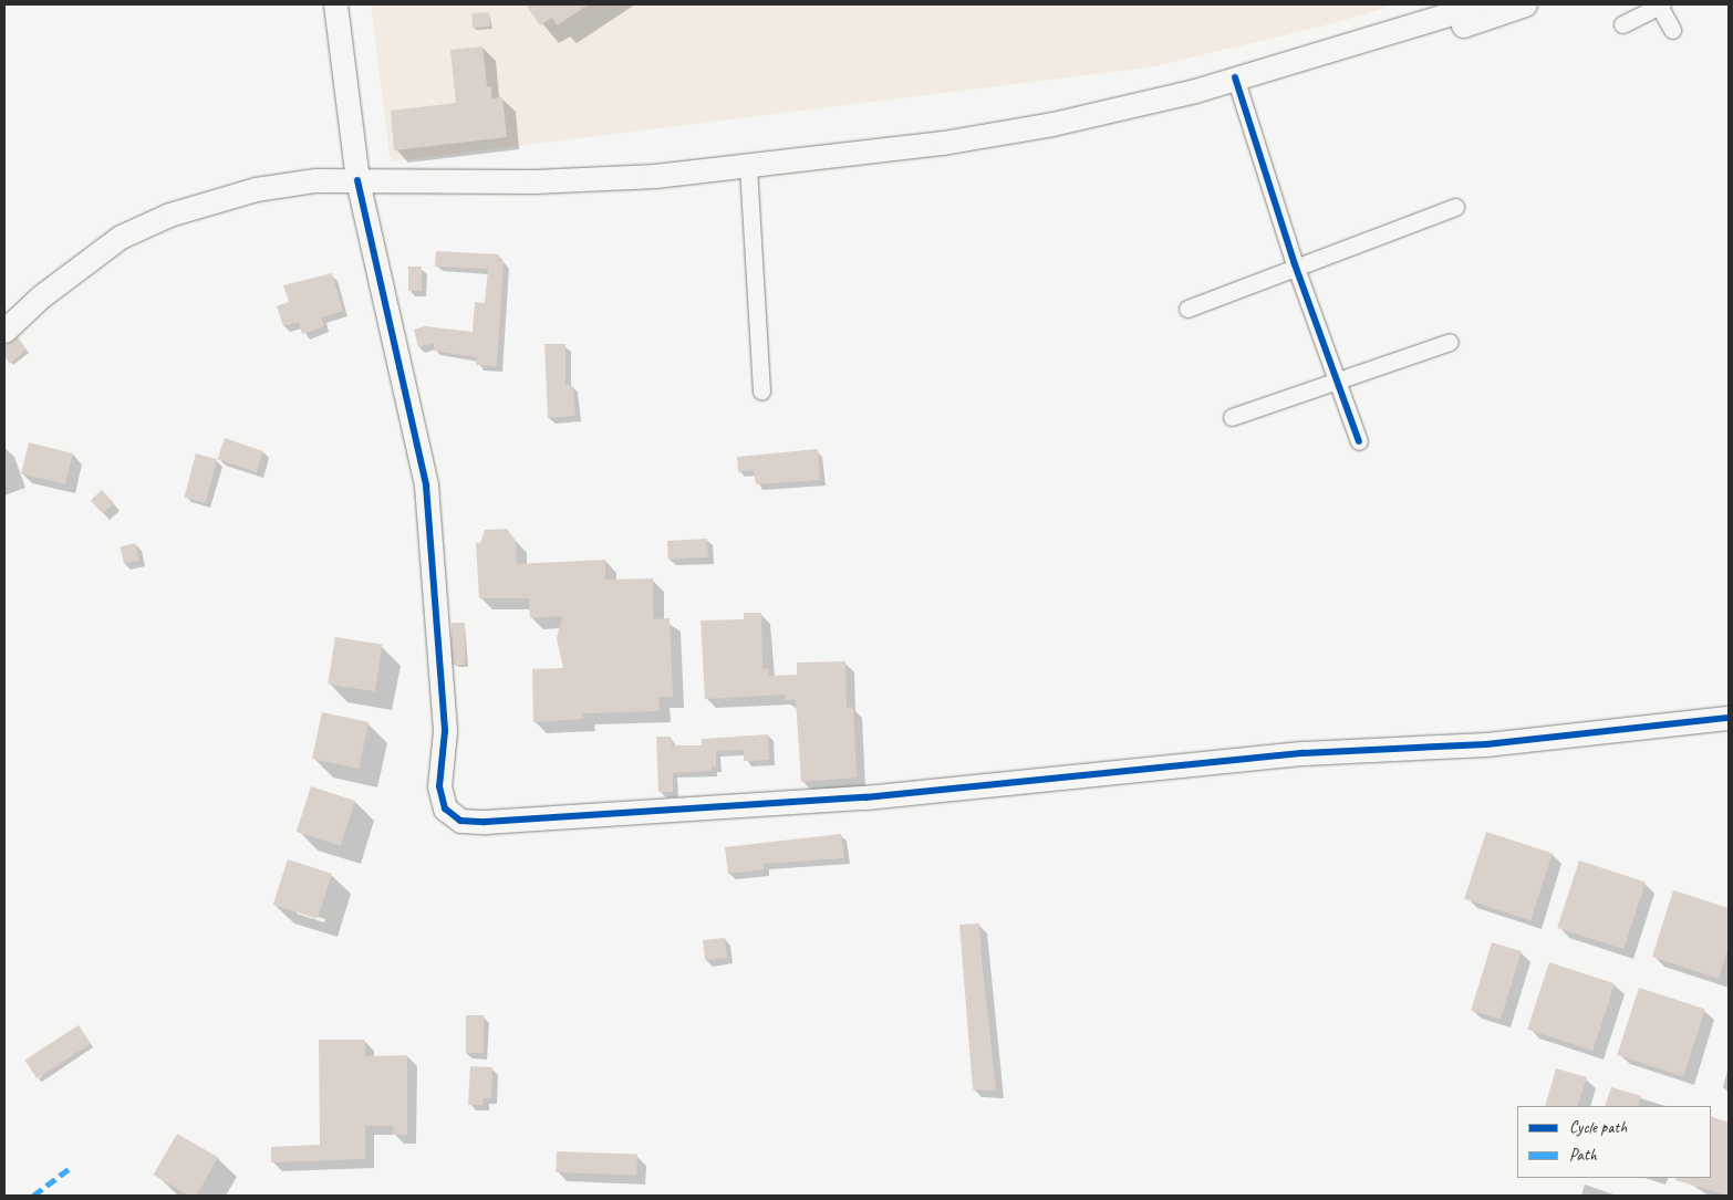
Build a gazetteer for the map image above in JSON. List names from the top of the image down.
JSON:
{
  "legend": ["Cycle path", "Path"]
}
